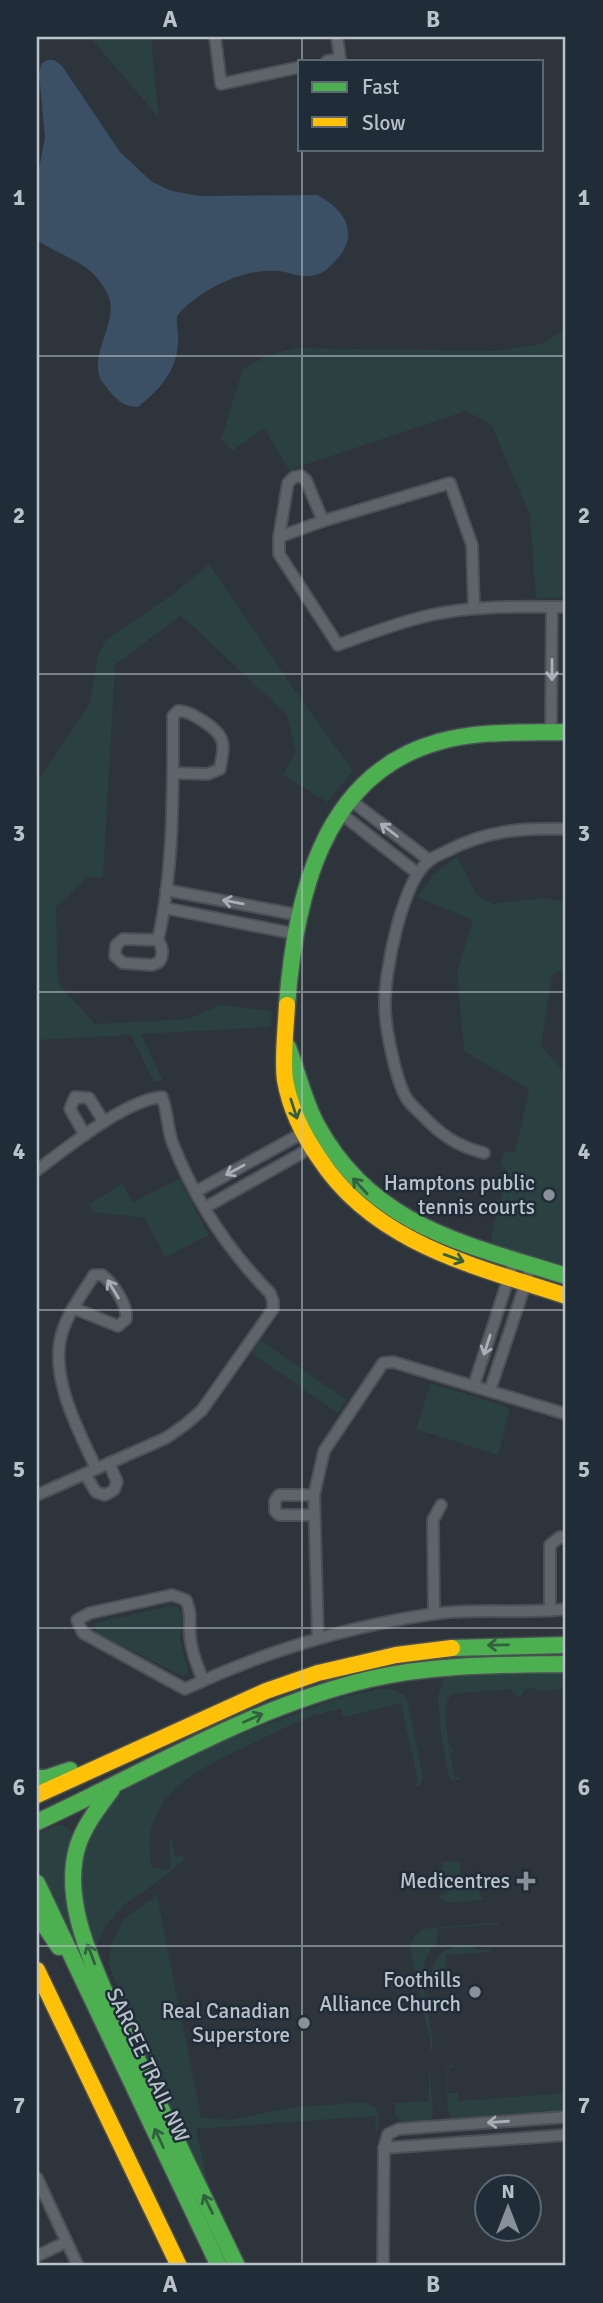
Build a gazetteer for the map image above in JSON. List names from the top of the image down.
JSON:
{
  "streets": {
    "main road": ["SARCEE TRAIL NW"]
  },
  "places": {
    "other": ["Hamptons public tennis courts", "Foothills Alliance Church", "Real Canadian Superstore"],
    "health": ["Medicentres"]
  },
  "legend": ["Fast", "Slow"],
  "north": "top",
  "grid": {
    "columns": ["A", "B"],
    "rows": [
      "1",
      "2",
      "3",
      "4",
      "5",
      "6",
      "7"
    ]
  }
}
